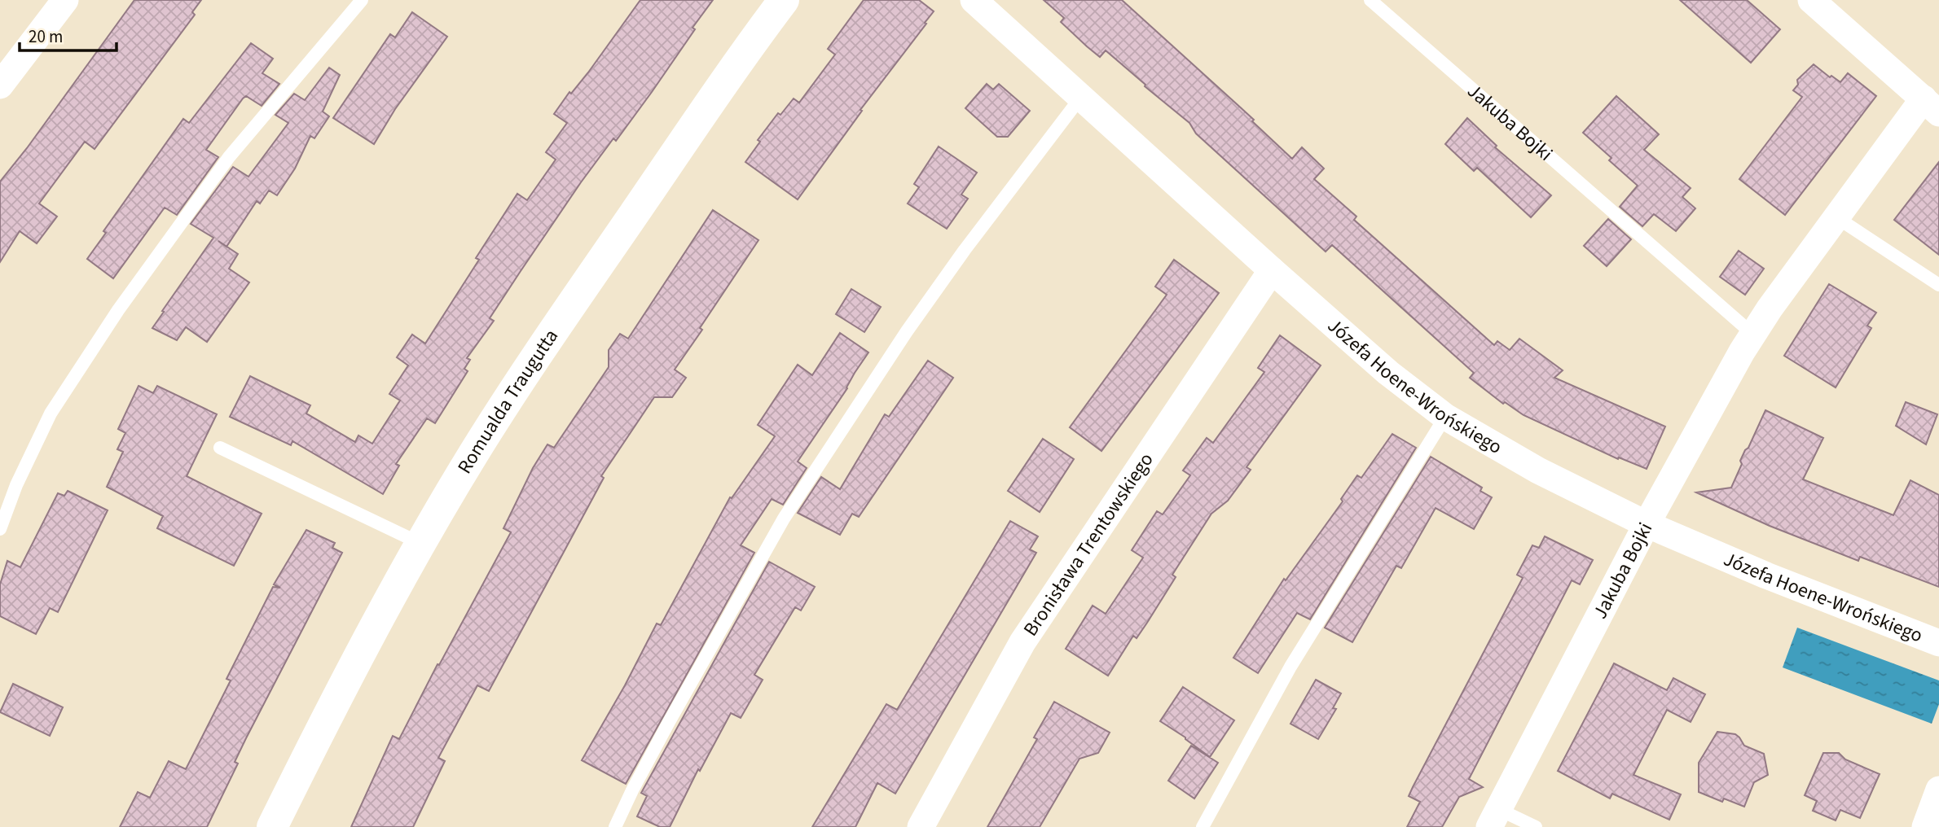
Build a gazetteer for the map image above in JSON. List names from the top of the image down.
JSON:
{
  "streets": {
    "street": [
      "Jakuba Bojki",
      "Józefa Hoene-Wrońskiego",
      "Romualda Traugutta",
      "Bronisława Trentowskiego"
    ]
  },
  "crossings": [
    ["Jakuba Bojki", "Józefa Hoene-Wrońskiego"],
    ["Józefa Hoene-Wrońskiego", "Bronisława Trentowskiego"]
  ],
  "scale_bar": "20 m"
}
